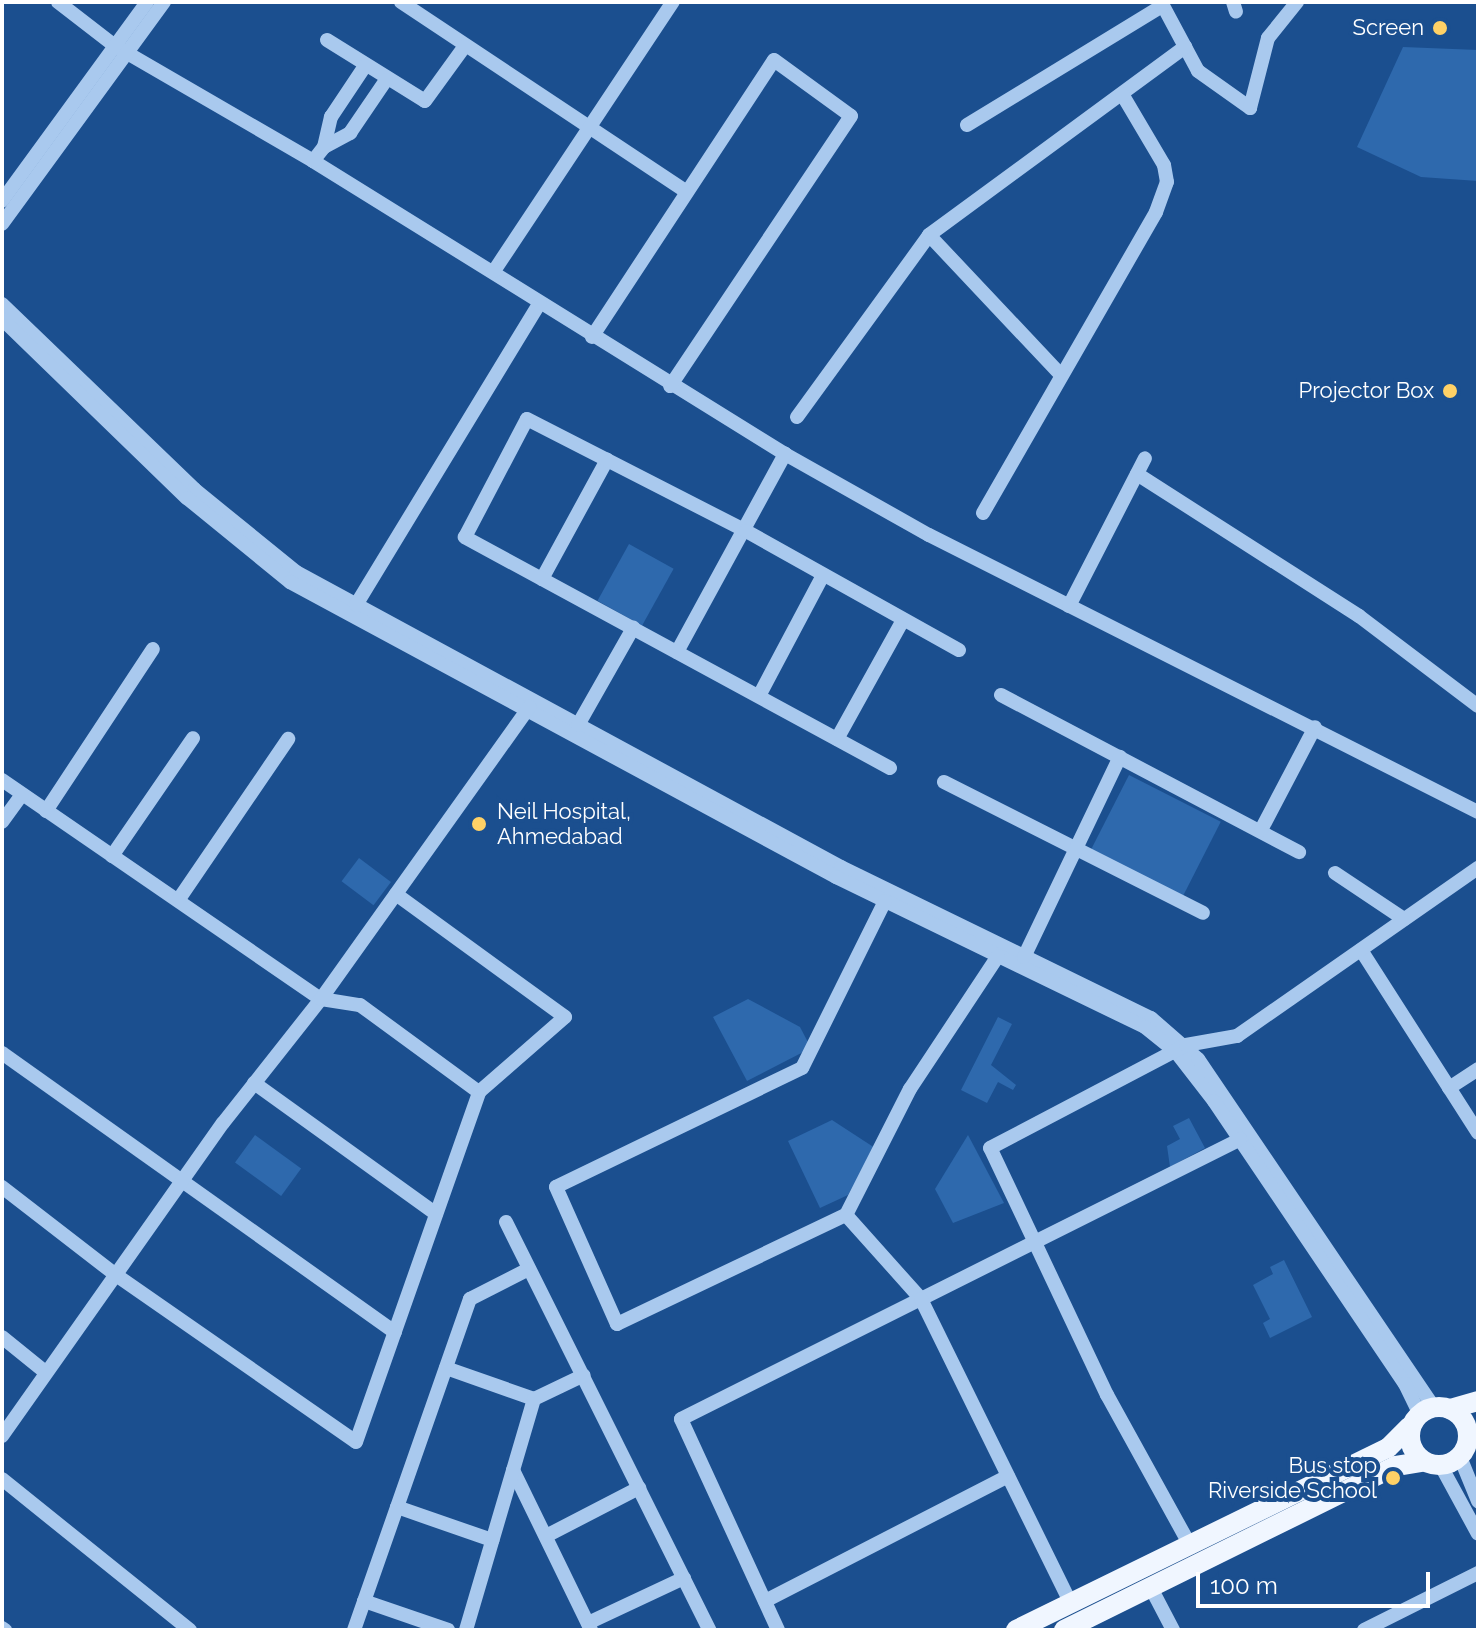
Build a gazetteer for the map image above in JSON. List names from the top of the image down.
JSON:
{
  "places": [
    "Screen",
    "Projector Box",
    "Neil Hospital, Ahmedabad",
    "Bus stop Riverside School"
  ],
  "scale_bar": "100 m"
}
